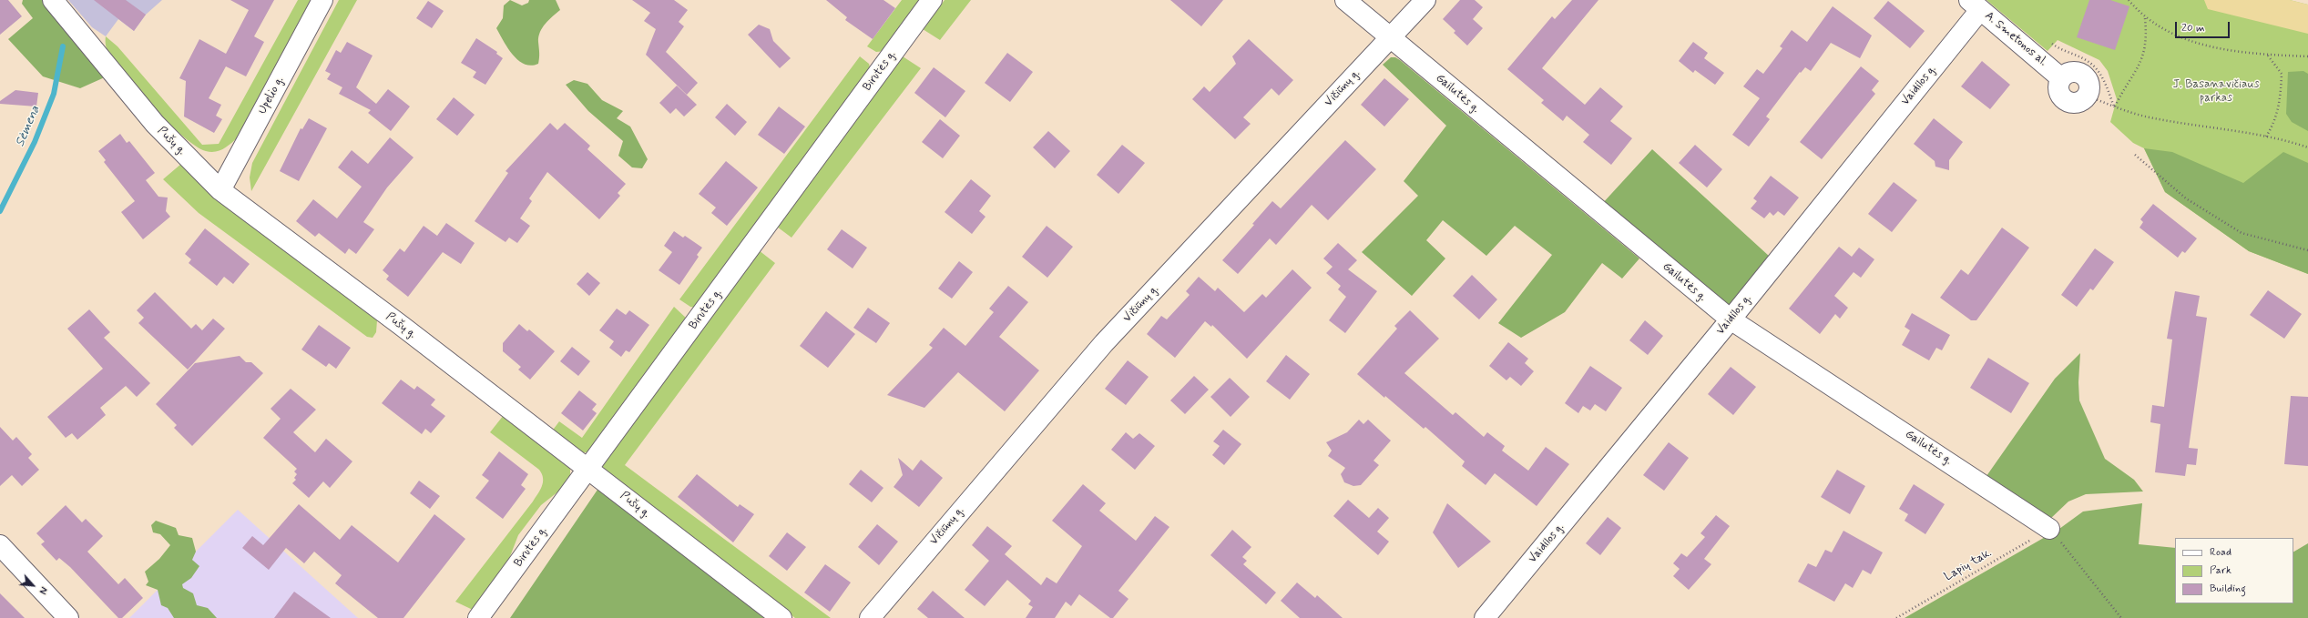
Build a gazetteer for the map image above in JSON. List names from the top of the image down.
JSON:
{
  "streets": {
    "street": [
      "A. Smetonos al.",
      "Birutės g.",
      "Vaidilos g.",
      "Vičiūnų g.",
      "Gailutės g.",
      "Upelio g.",
      "Pušų g."
    ],
    "path": ["Lapių tak."]
  },
  "crossings": [
    ["A. Smetonos al.", "Vaidilos g."],
    ["Birutės g.", "Pušų g."],
    ["Vaidilos g.", "Gailutės g."],
    ["Vičiūnų g.", "Gailutės g."],
    ["Gailutės g.", "Lapių tak."],
    ["Upelio g.", "Pušų g."]
  ],
  "water": ["Sėmena"],
  "parks": ["J. Basanavičiaus parkas"],
  "legend": ["Road", "Park", "Building"],
  "scale_bar": "20 m",
  "north": "bottom right"
}
